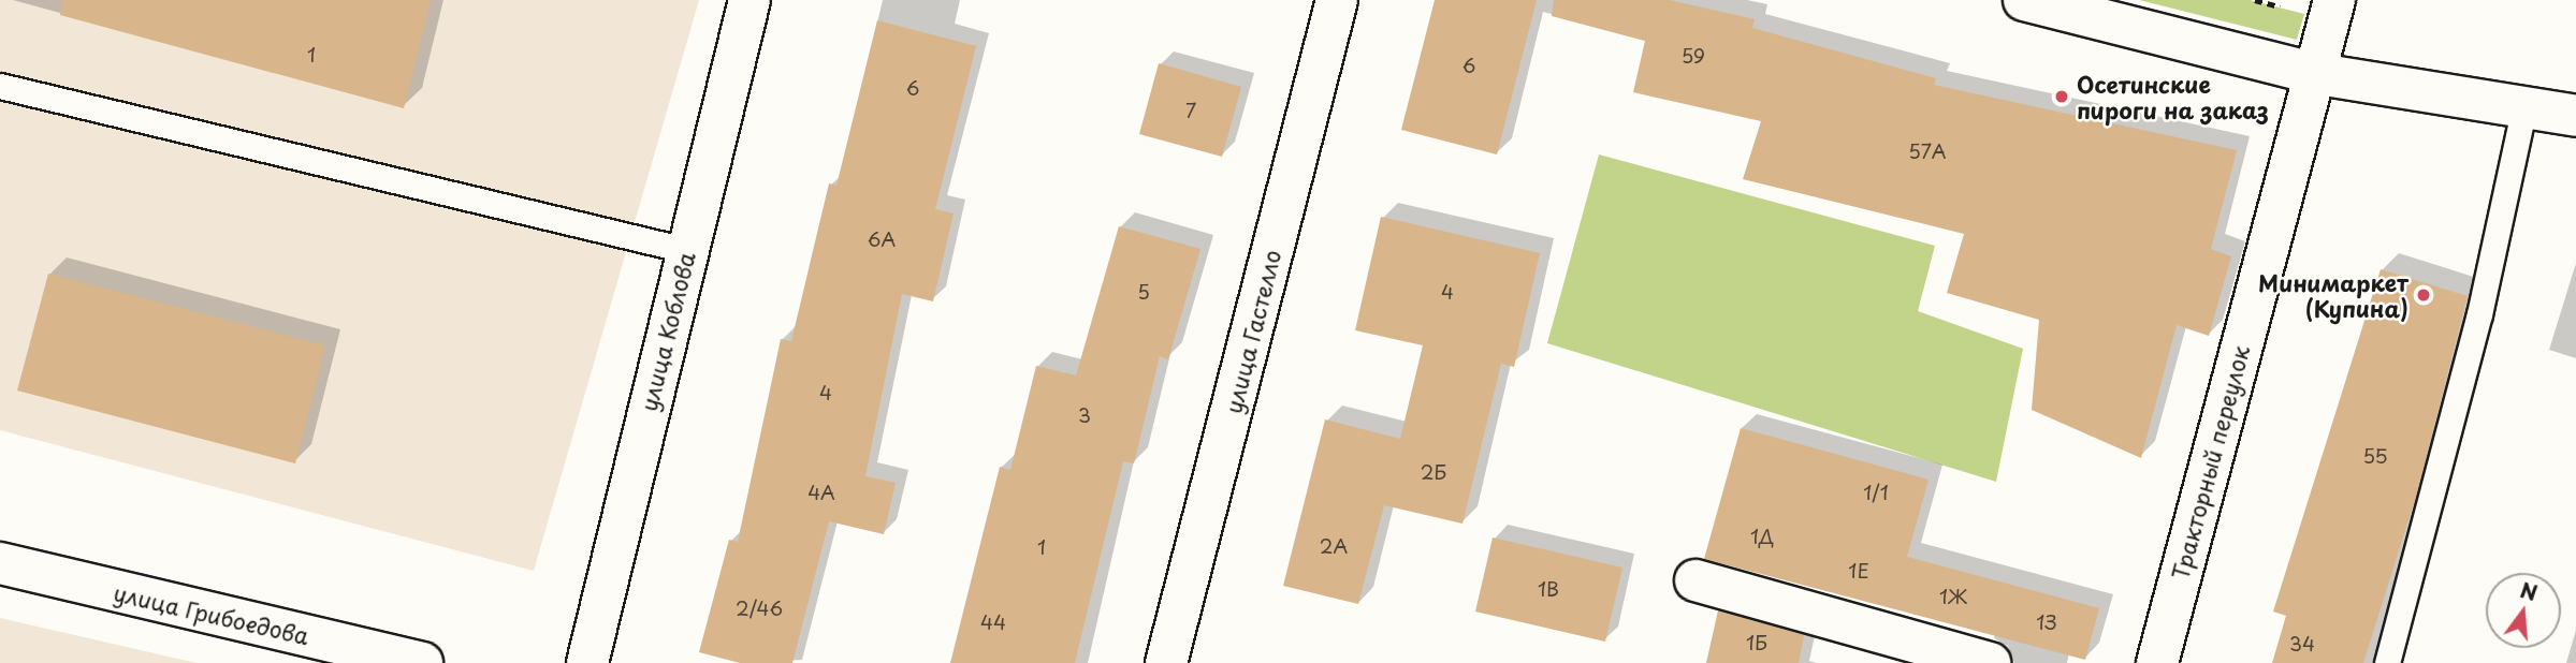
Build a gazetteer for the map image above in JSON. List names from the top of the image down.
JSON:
{
  "streets": {
    "street": [
      "улица Коблова",
      "улица Гастелло",
      "Тракторный переулок",
      "улица Грибоедова"
    ]
  },
  "places": ["Осетинские пироги на заказ", "Минимаркет (Купина)"],
  "house_numbers": [
    "1",
    "59",
    "6",
    "6",
    "7",
    "57А",
    "6А",
    "5",
    "4",
    "4",
    "3",
    "55",
    "2Б",
    "4А",
    "1/1",
    "1Д",
    "2А",
    "1",
    "1Е",
    "1В",
    "1Ж",
    "2/46",
    "44",
    "1З",
    "1Б",
    "34"
  ],
  "north": "top"
}
